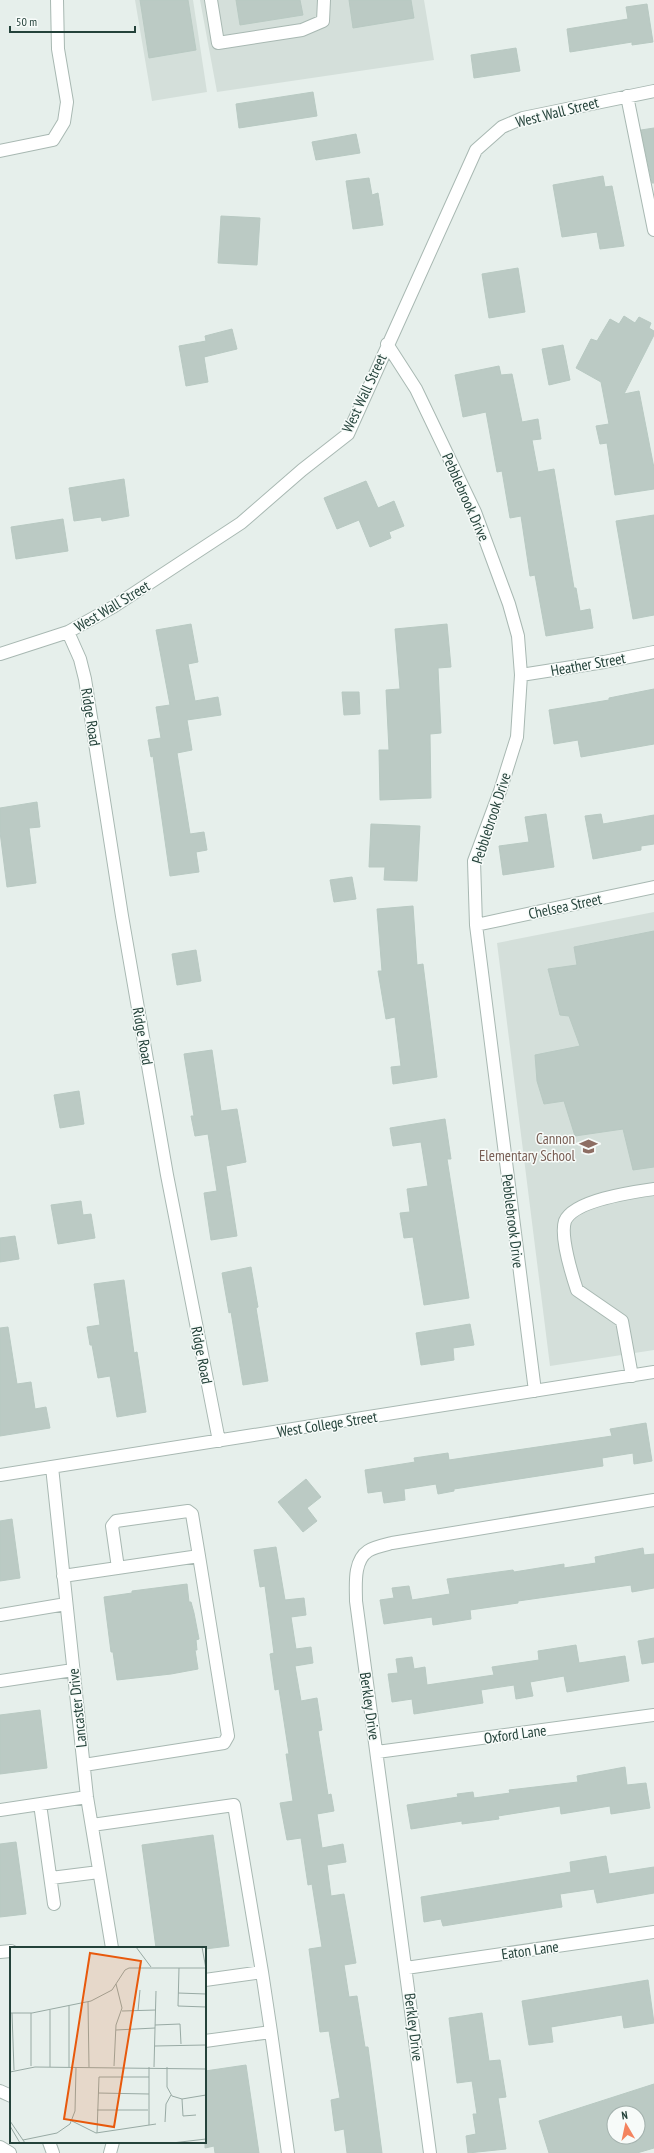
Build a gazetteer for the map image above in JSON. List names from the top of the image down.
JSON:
{
  "streets": {
    "street": [
      "West Wall Street",
      "Pebblebrook Drive",
      "Heather Street",
      "Ridge Road",
      "Chelsea Street",
      "West College Street",
      "Berkley Drive",
      "Lancaster Drive",
      "Oxford Lane",
      "Eaton Lane"
    ]
  },
  "crossings": [
    ["West Wall Street", "Pebblebrook Drive"],
    ["West Wall Street", "Ridge Road"],
    ["Pebblebrook Drive", "Heather Street"],
    ["Pebblebrook Drive", "Chelsea Street"],
    ["Pebblebrook Drive", "West College Street"],
    ["Ridge Road", "West College Street"],
    ["West College Street", "Lancaster Drive"],
    ["Berkley Drive", "Oxford Lane"],
    ["Berkley Drive", "Eaton Lane"]
  ],
  "places": {
    "school or university": ["Cannon Elementary School"]
  },
  "scale_bar": "50 m",
  "north": "top"
}
